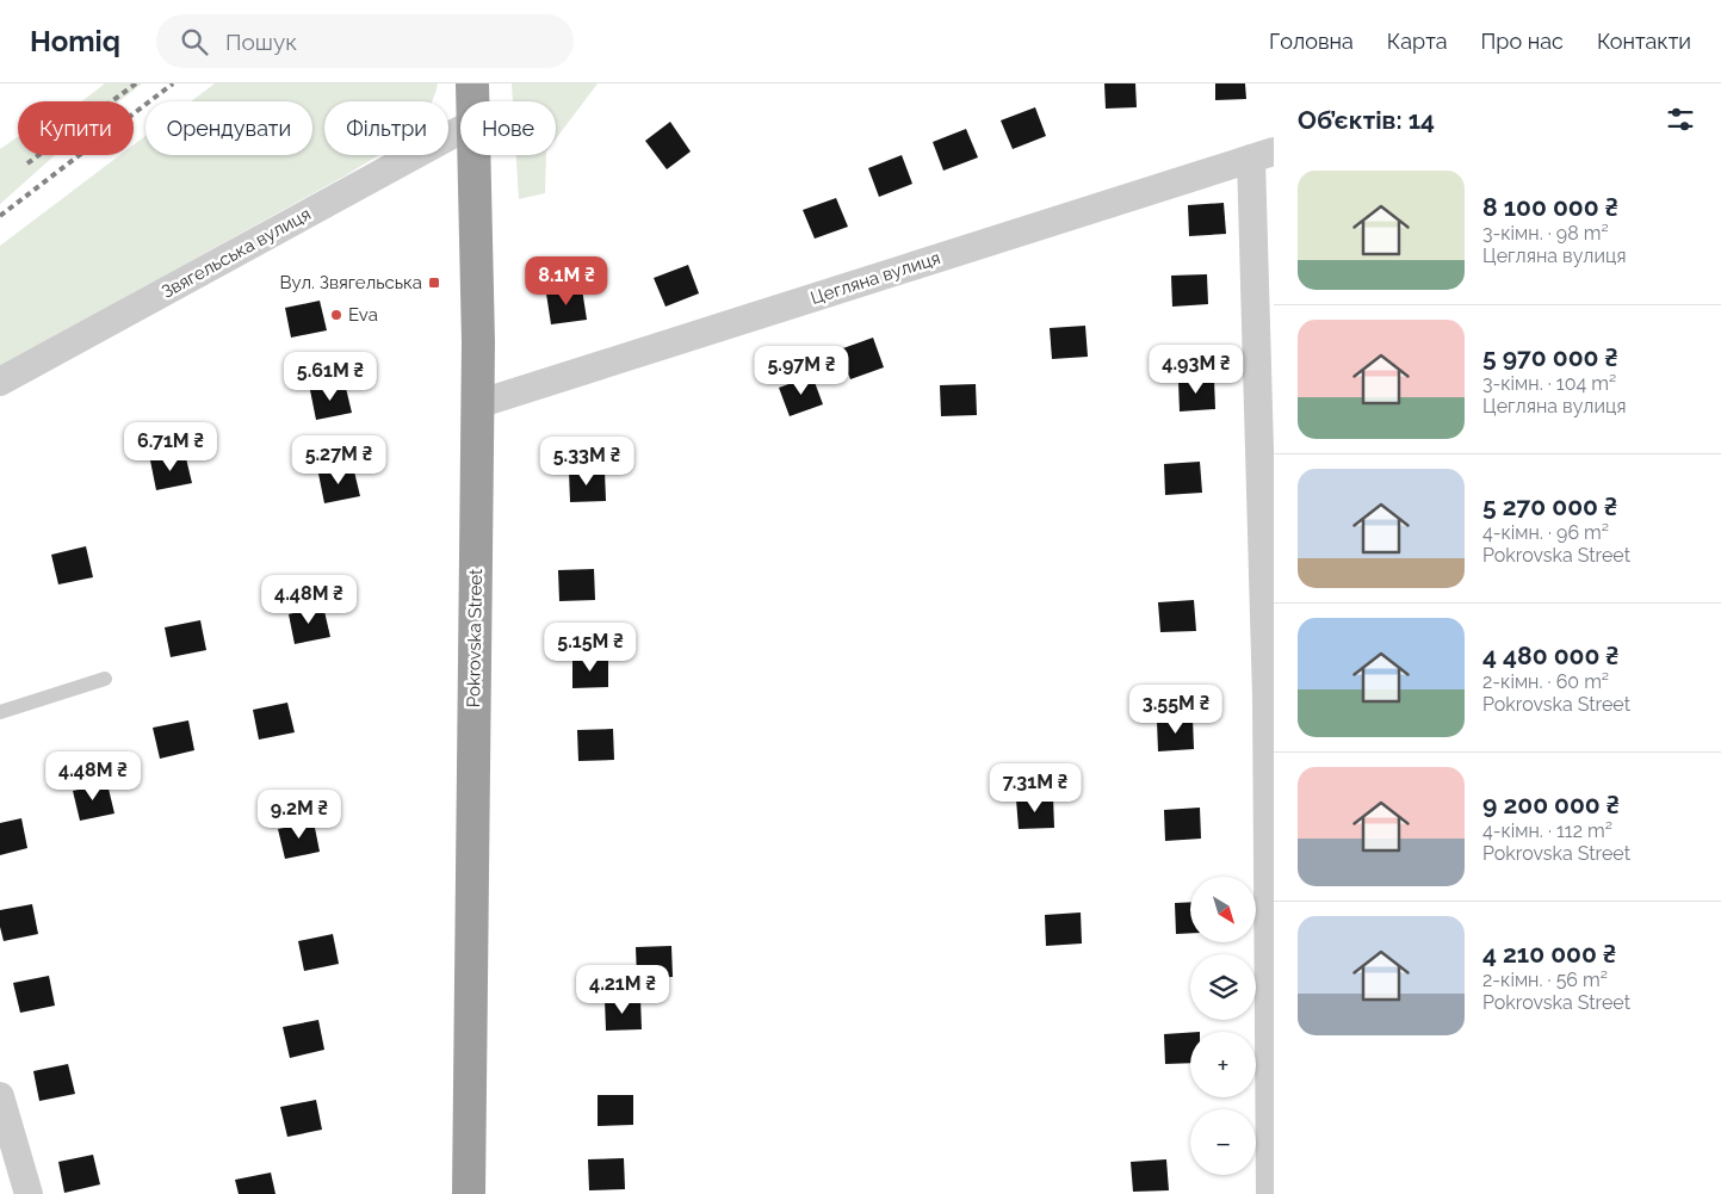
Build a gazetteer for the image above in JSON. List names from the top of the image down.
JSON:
{
  "streets": {
    "highway": ["Pokrovska Street"],
    "street": ["Звягельська вулиця", "Цегляна вулиця"]
  },
  "crossings": [
    ["Цегляна вулиця", "Pokrovska Street"]
  ],
  "places": {
    "transit": ["Вул. Звягельська"],
    "other": ["Eva"]
  },
  "north": "bottom right",
  "page": {
    "header": "Homiq",
    "search": "Пошук",
    "nav": [
      "Головна",
      "Карта",
      "Про нас",
      "Контакти"
    ],
    "heading": "Об’єктів: 14",
    "chip": [
      "Купити",
      "Орендувати",
      "Фільтри",
      "Нове"
    ],
    "list": [
      {
        "name": "8 100 000 ₴",
        "note": "3-кімн. · 98 m² · Цегляна вулиця"
      },
      {
        "name": "5 970 000 ₴",
        "note": "3-кімн. · 104 m² · Цегляна вулиця"
      },
      {
        "name": "5 270 000 ₴",
        "note": "4-кімн. · 96 m² · Pokrovska Street"
      },
      {
        "name": "4 480 000 ₴",
        "note": "2-кімн. · 60 m² · Pokrovska Street"
      },
      {
        "name": "9 200 000 ₴",
        "note": "4-кімн. · 112 m² · Pokrovska Street"
      },
      {
        "name": "4 210 000 ₴",
        "note": "2-кімн. · 56 m² · Pokrovska Street"
      }
    ],
    "price": [
      "8.1M ₴",
      "4.93M ₴",
      "5.97M ₴",
      "5.61M ₴",
      "6.71M ₴",
      "5.27M ₴",
      "5.33M ₴",
      "4.48M ₴",
      "5.15M ₴",
      "3.55M ₴",
      "4.48M ₴",
      "7.31M ₴",
      "9.2M ₴",
      "4.21M ₴"
    ],
    "map_buttons": ["+", "−"]
  }
}
